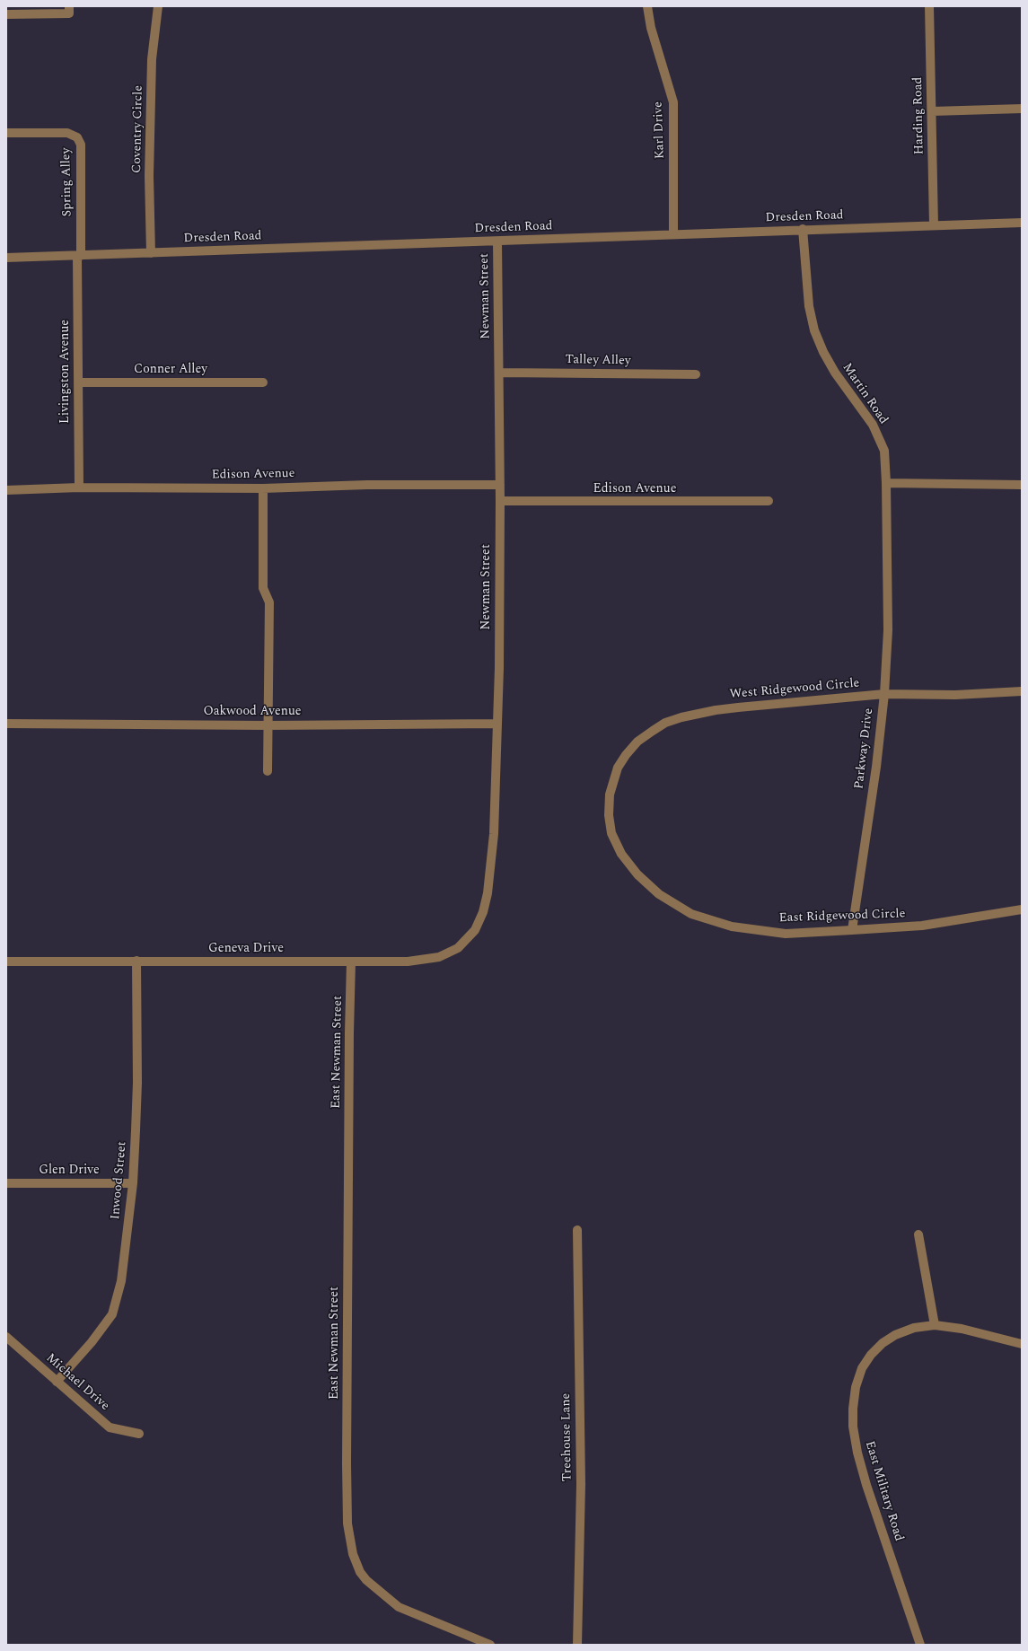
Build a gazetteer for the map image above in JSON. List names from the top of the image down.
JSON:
{
  "streets": {
    "street": [
      "Harding Road",
      "Coventry Circle",
      "Karl Drive",
      "Spring Alley",
      "Dresden Road",
      "Newman Street",
      "Talley Alley",
      "Conner Alley",
      "Livingston Avenue",
      "Martin Road",
      "Edison Avenue",
      "West Ridgewood Circle",
      "Oakwood Avenue",
      "Parkway Drive",
      "East Ridgewood Circle",
      "Geneva Drive",
      "East Newman Street",
      "Glen Drive",
      "Inwood Street",
      "Michael Drive",
      "Treehouse Lane",
      "East Military Road"
    ]
  },
  "crossings": [
    ["Harding Road", "Dresden Road"],
    ["Coventry Circle", "Dresden Road"],
    ["Karl Drive", "Dresden Road"],
    ["Spring Alley", "Dresden Road"],
    ["Spring Alley", "Livingston Avenue"],
    ["Dresden Road", "Newman Street"],
    ["Dresden Road", "Livingston Avenue"],
    ["Dresden Road", "Martin Road"],
    ["Newman Street", "Talley Alley"],
    ["Newman Street", "Edison Avenue"],
    ["Newman Street", "Oakwood Avenue"],
    ["Newman Street", "Geneva Drive"],
    ["Conner Alley", "Livingston Avenue"],
    ["Livingston Avenue", "Edison Avenue"],
    ["Martin Road", "Parkway Drive"],
    ["West Ridgewood Circle", "Parkway Drive"],
    ["West Ridgewood Circle", "East Ridgewood Circle"],
    ["Parkway Drive", "East Ridgewood Circle"],
    ["Geneva Drive", "East Newman Street"],
    ["Geneva Drive", "Inwood Street"],
    ["Glen Drive", "Inwood Street"],
    ["Inwood Street", "Michael Drive"]
  ]
}
